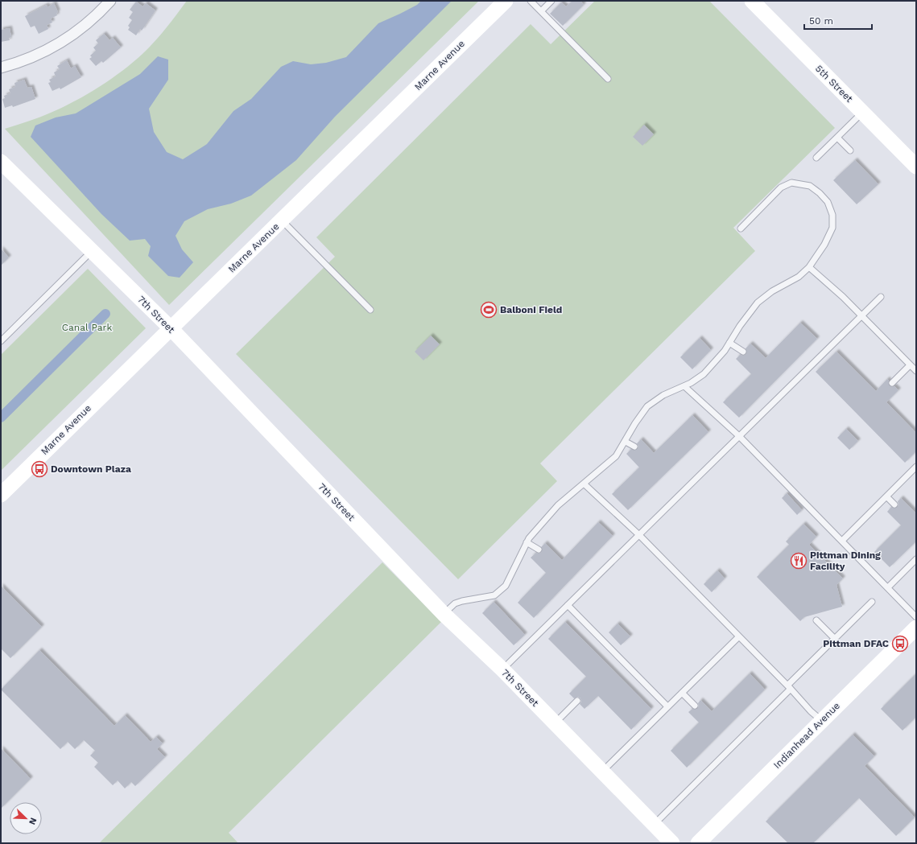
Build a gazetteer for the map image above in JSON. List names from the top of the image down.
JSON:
{
  "streets": {
    "street": [
      "Marne Avenue",
      "5th Street",
      "7th Street",
      "Indianhead Avenue"
    ]
  },
  "crossings": [
    ["Marne Avenue", "7th Street"]
  ],
  "parks": ["Canal Park"],
  "places": {
    "sports": ["Balboni Field"],
    "bus stop": ["Downtown Plaza", "Pittman DFAC"],
    "restaurant": ["Pittman Dining Facility"]
  },
  "scale_bar": "50 m",
  "north": "bottom right"
}
